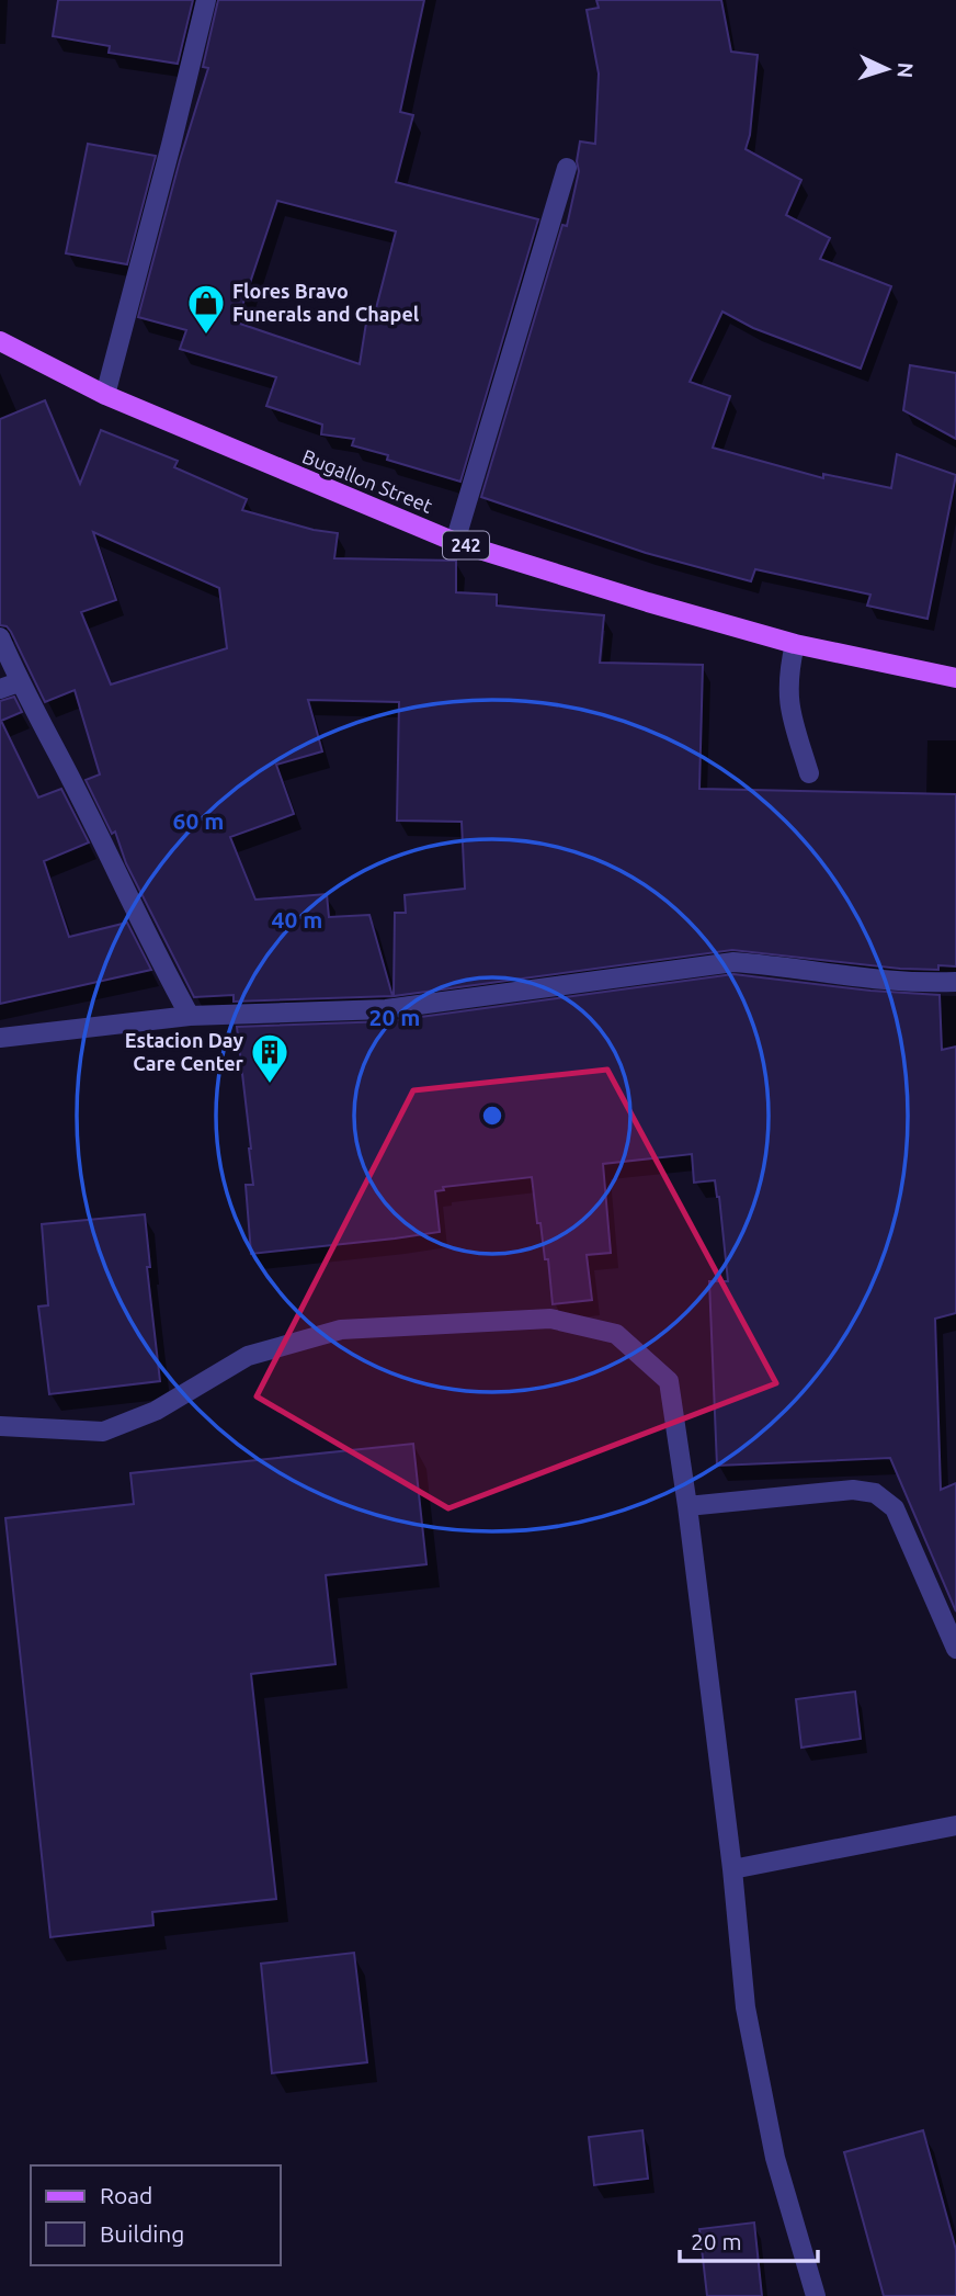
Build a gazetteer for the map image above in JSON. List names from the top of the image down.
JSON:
{
  "streets": {
    "main road": ["Bugallon Street", "242"]
  },
  "places": {
    "shop": ["Flores Bravo Funerals and Chapel"],
    "building": ["Estacion Day Care Center"]
  },
  "legend": ["Road", "Building"],
  "scale_bar": "20 m",
  "north": "right",
  "rings": ["60 m", "40 m", "20 m"]
}
